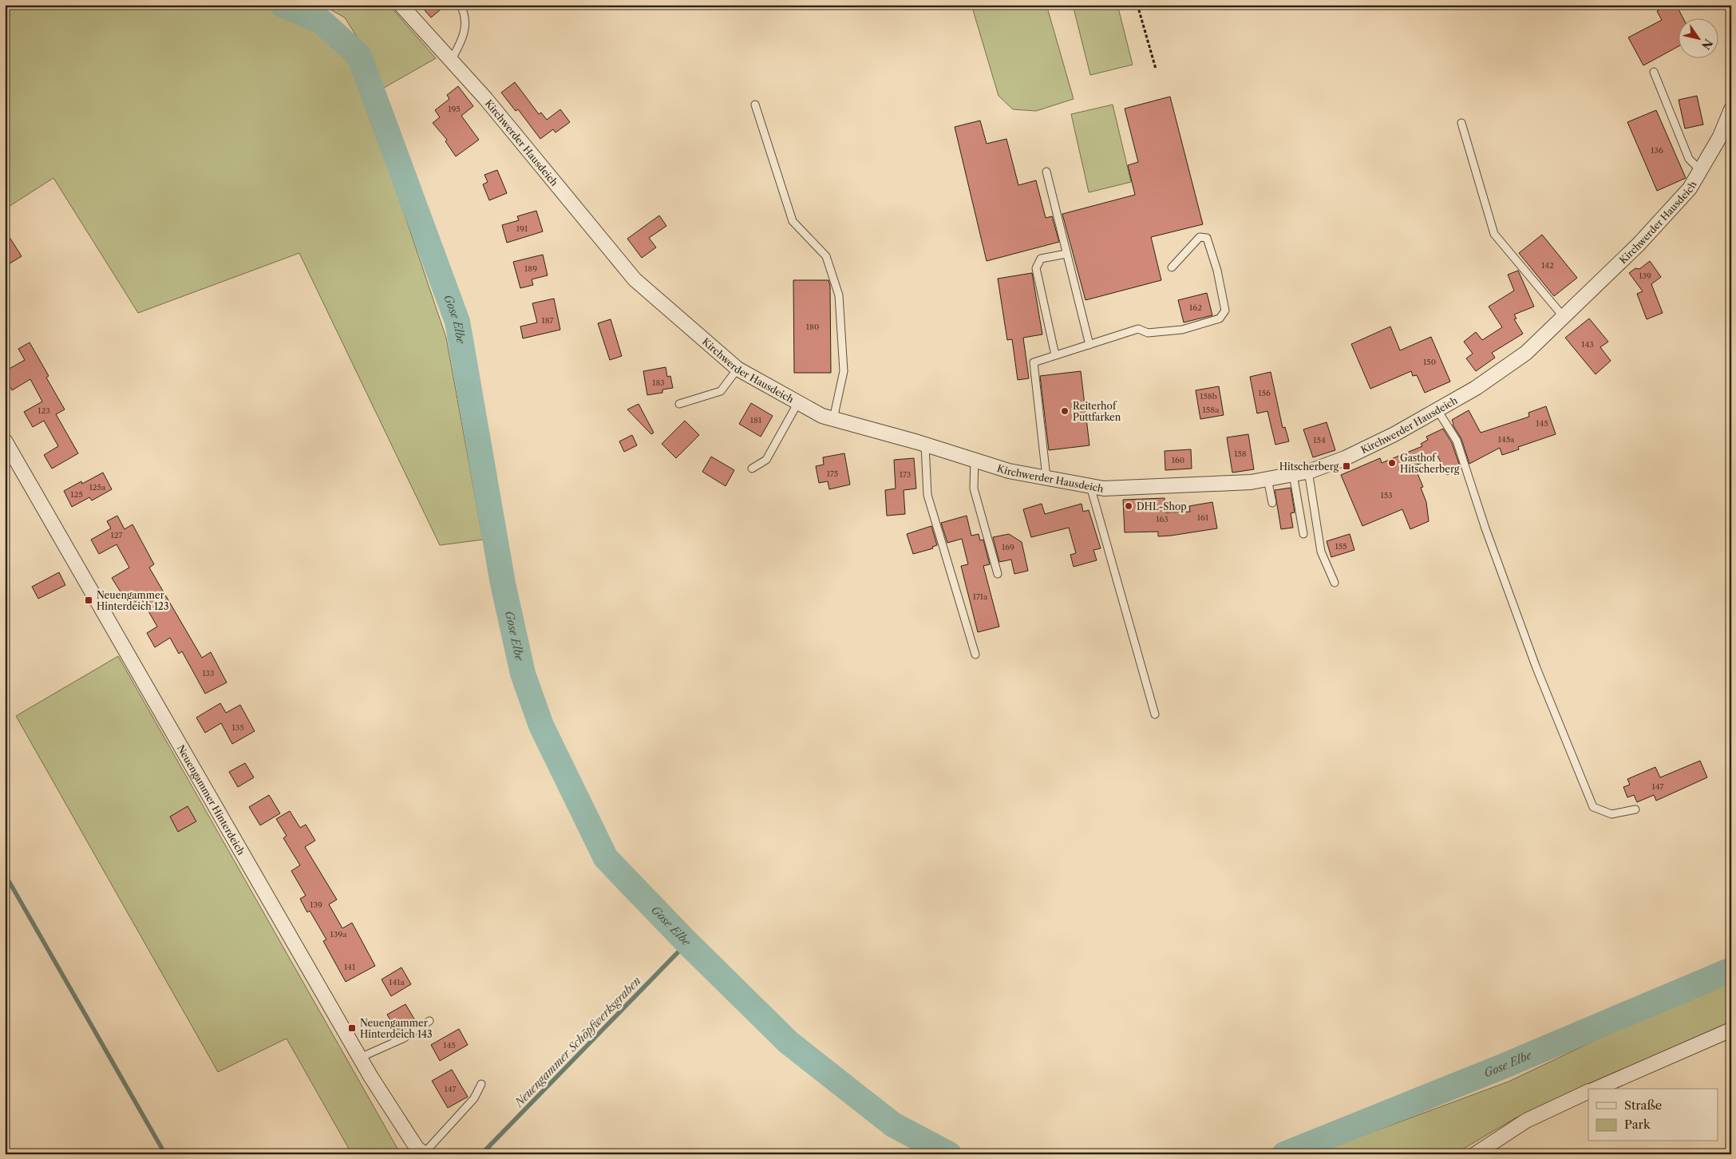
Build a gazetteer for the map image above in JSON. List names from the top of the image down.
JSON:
{
  "streets": {
    "street": ["Kirchwerder Hausdeich", "Neuengammer Hinterdeich"]
  },
  "water": ["Gose Elbe", "Neuengammer Schöpfwerksgraben"],
  "places": {
    "other": ["Reiterhof Puttfarken", "Gasthof Hitscherberg", "DHL-Shop"],
    "transit": ["Hitscherberg", "Neuengammer Hinterdeich 123", "Neuengammer Hinterdeich 143"]
  },
  "house_numbers": [
    "195",
    "136",
    "191",
    "142",
    "189",
    "139",
    "162",
    "187",
    "180",
    "143",
    "150",
    "183",
    "156",
    "158b",
    "158a",
    "123",
    "181",
    "145",
    "145a",
    "154",
    "158",
    "160",
    "175",
    "173",
    "125a",
    "125",
    "153",
    "161",
    "163",
    "127",
    "155",
    "169",
    "171a",
    "133",
    "135",
    "147",
    "139",
    "139a",
    "141",
    "141a",
    "145",
    "147"
  ],
  "legend": ["Straße", "Park"],
  "north": "bottom right"
}
